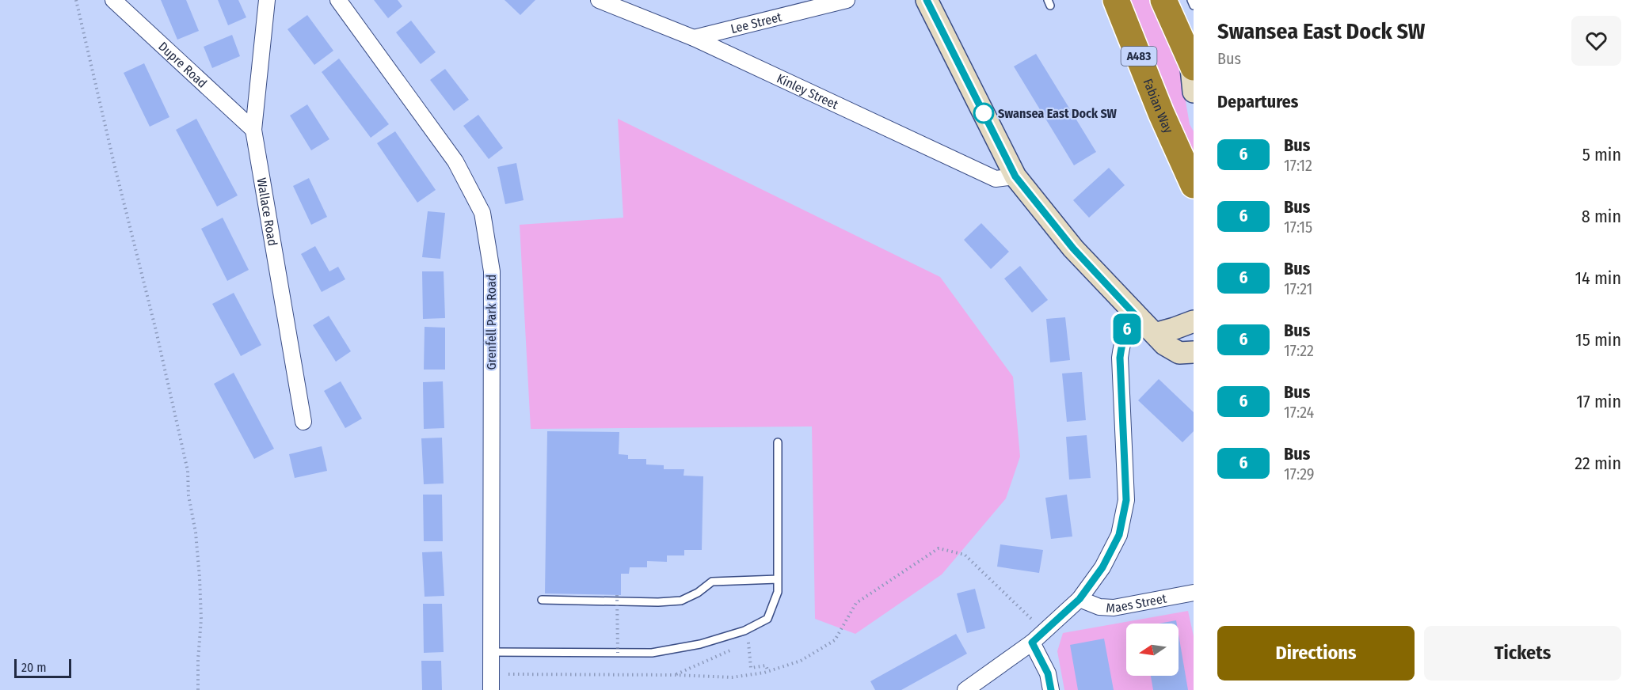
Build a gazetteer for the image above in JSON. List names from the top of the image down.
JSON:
{
  "streets": {
    "highway": ["A483", "Fabian Way"],
    "street": [
      "Lee Street",
      "Dupre Road",
      "Kinley Street",
      "Wallace Road",
      "Grenfell Park Road",
      "Maes Street"
    ]
  },
  "crossings": [
    ["Lee Street", "Kinley Street"],
    ["Dupre Road", "Wallace Road"]
  ],
  "places": ["Swansea East Dock SW"],
  "lines": ["bus line 6"],
  "scale_bar": "20 m",
  "north": "left",
  "page": {
    "on_map": "6",
    "heading": [
      ["Swansea East Dock SW", "Bus"],
      "Departures"
    ],
    "list": [
      {
        "mark": "6",
        "name": "Bus",
        "note": "17:12",
        "value": "5 min"
      },
      {
        "mark": "6",
        "name": "Bus",
        "note": "17:15",
        "value": "8 min"
      },
      {
        "mark": "6",
        "name": "Bus",
        "note": "17:21",
        "value": "14 min"
      },
      {
        "mark": "6",
        "name": "Bus",
        "note": "17:22",
        "value": "15 min"
      },
      {
        "mark": "6",
        "name": "Bus",
        "note": "17:24",
        "value": "17 min"
      },
      {
        "mark": "6",
        "name": "Bus",
        "note": "17:29",
        "value": "22 min"
      }
    ],
    "buttons": ["Directions", "Tickets"],
    "scale": "20 m"
  }
}
